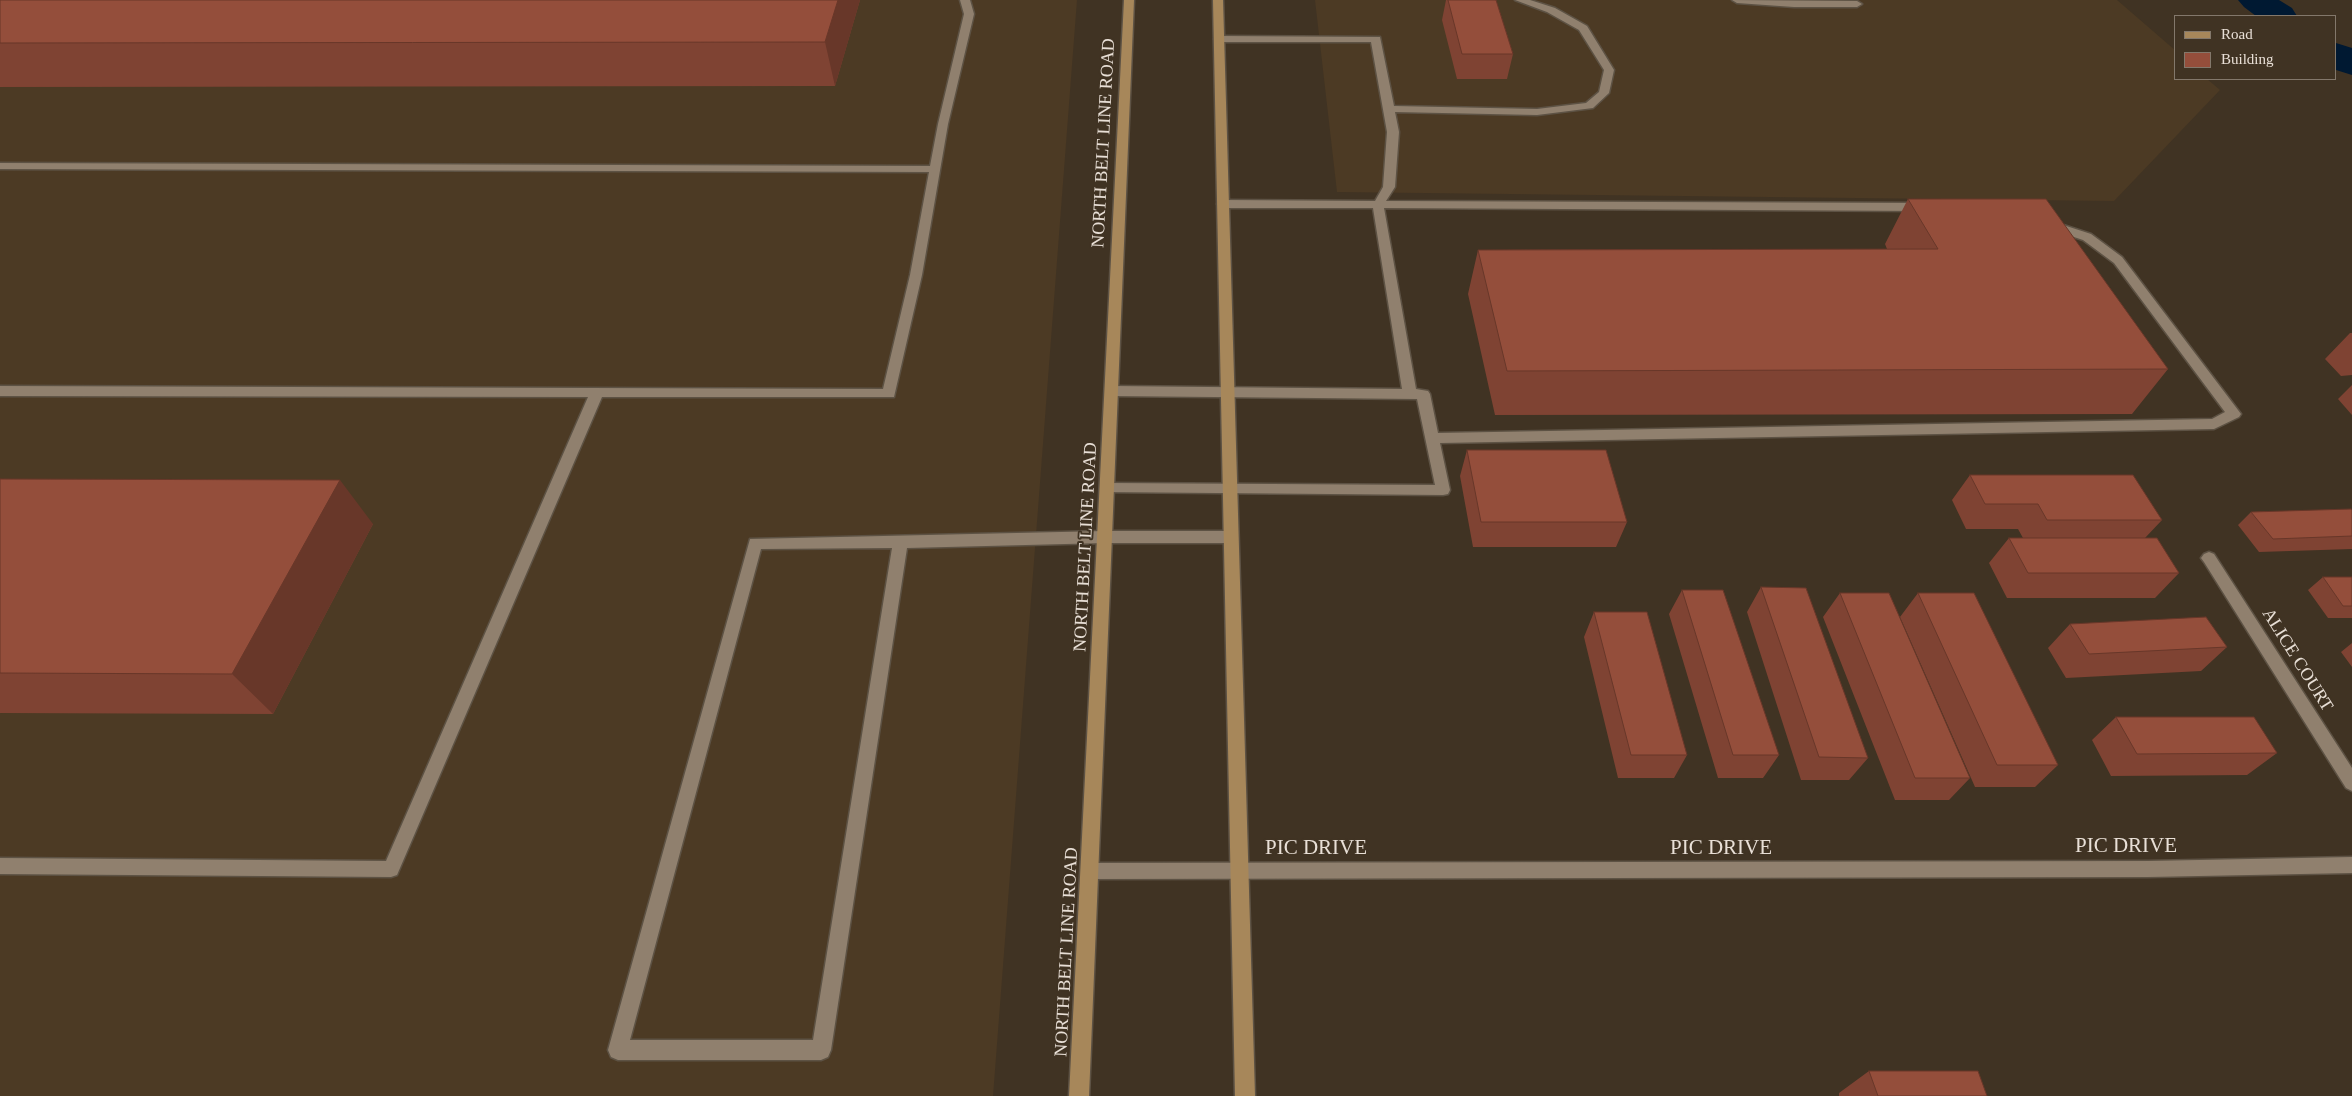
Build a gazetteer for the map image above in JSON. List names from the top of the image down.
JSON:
{
  "streets": {
    "main road": ["NORTH BELT LINE ROAD"],
    "street": ["ALICE COURT", "PIC DRIVE"]
  },
  "crossings": [
    ["NORTH BELT LINE ROAD", "PIC DRIVE"]
  ],
  "legend": ["Road", "Building"]
}
